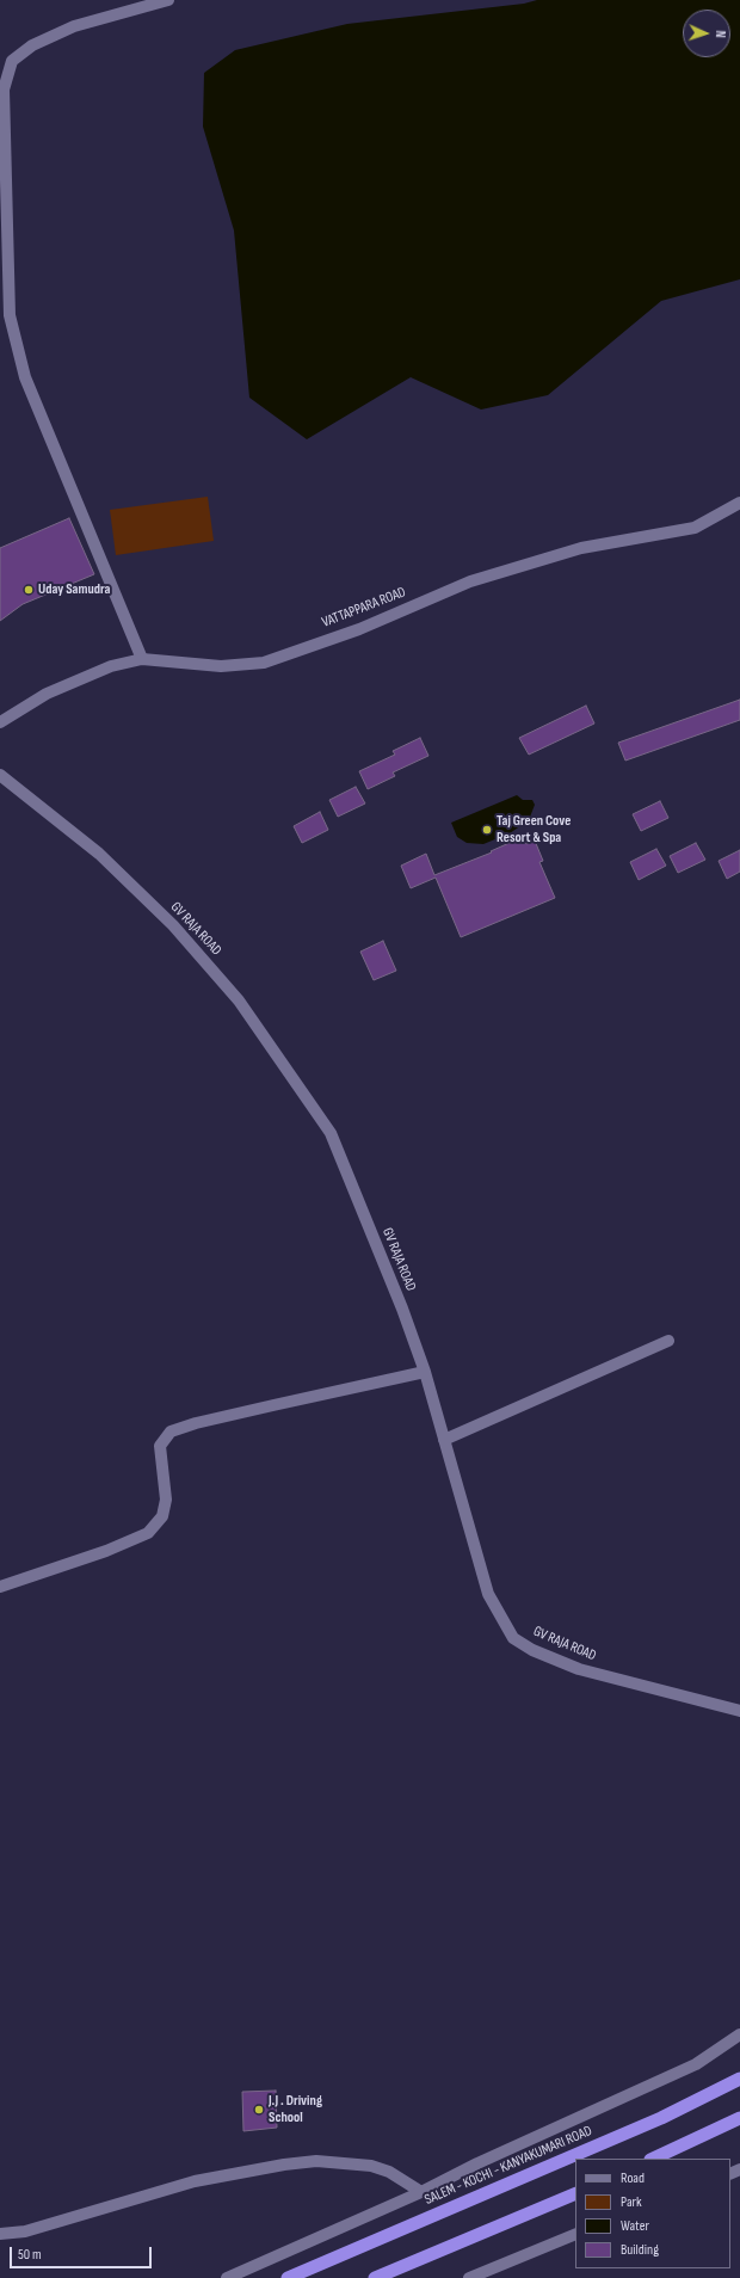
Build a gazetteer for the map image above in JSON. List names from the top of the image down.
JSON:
{
  "streets": {
    "highway": ["SALEM - KOCHI - KANYAKUMARI ROAD"],
    "street": ["VATTAPPARA ROAD", "GV RAJA ROAD"]
  },
  "places": ["Uday Samudra", "Taj Green Cove Resort & Spa", "J.J . Driving School"],
  "legend": [
    "Road",
    "Park",
    "Water",
    "Building"
  ],
  "scale_bar": "50 m",
  "north": "right"
}
